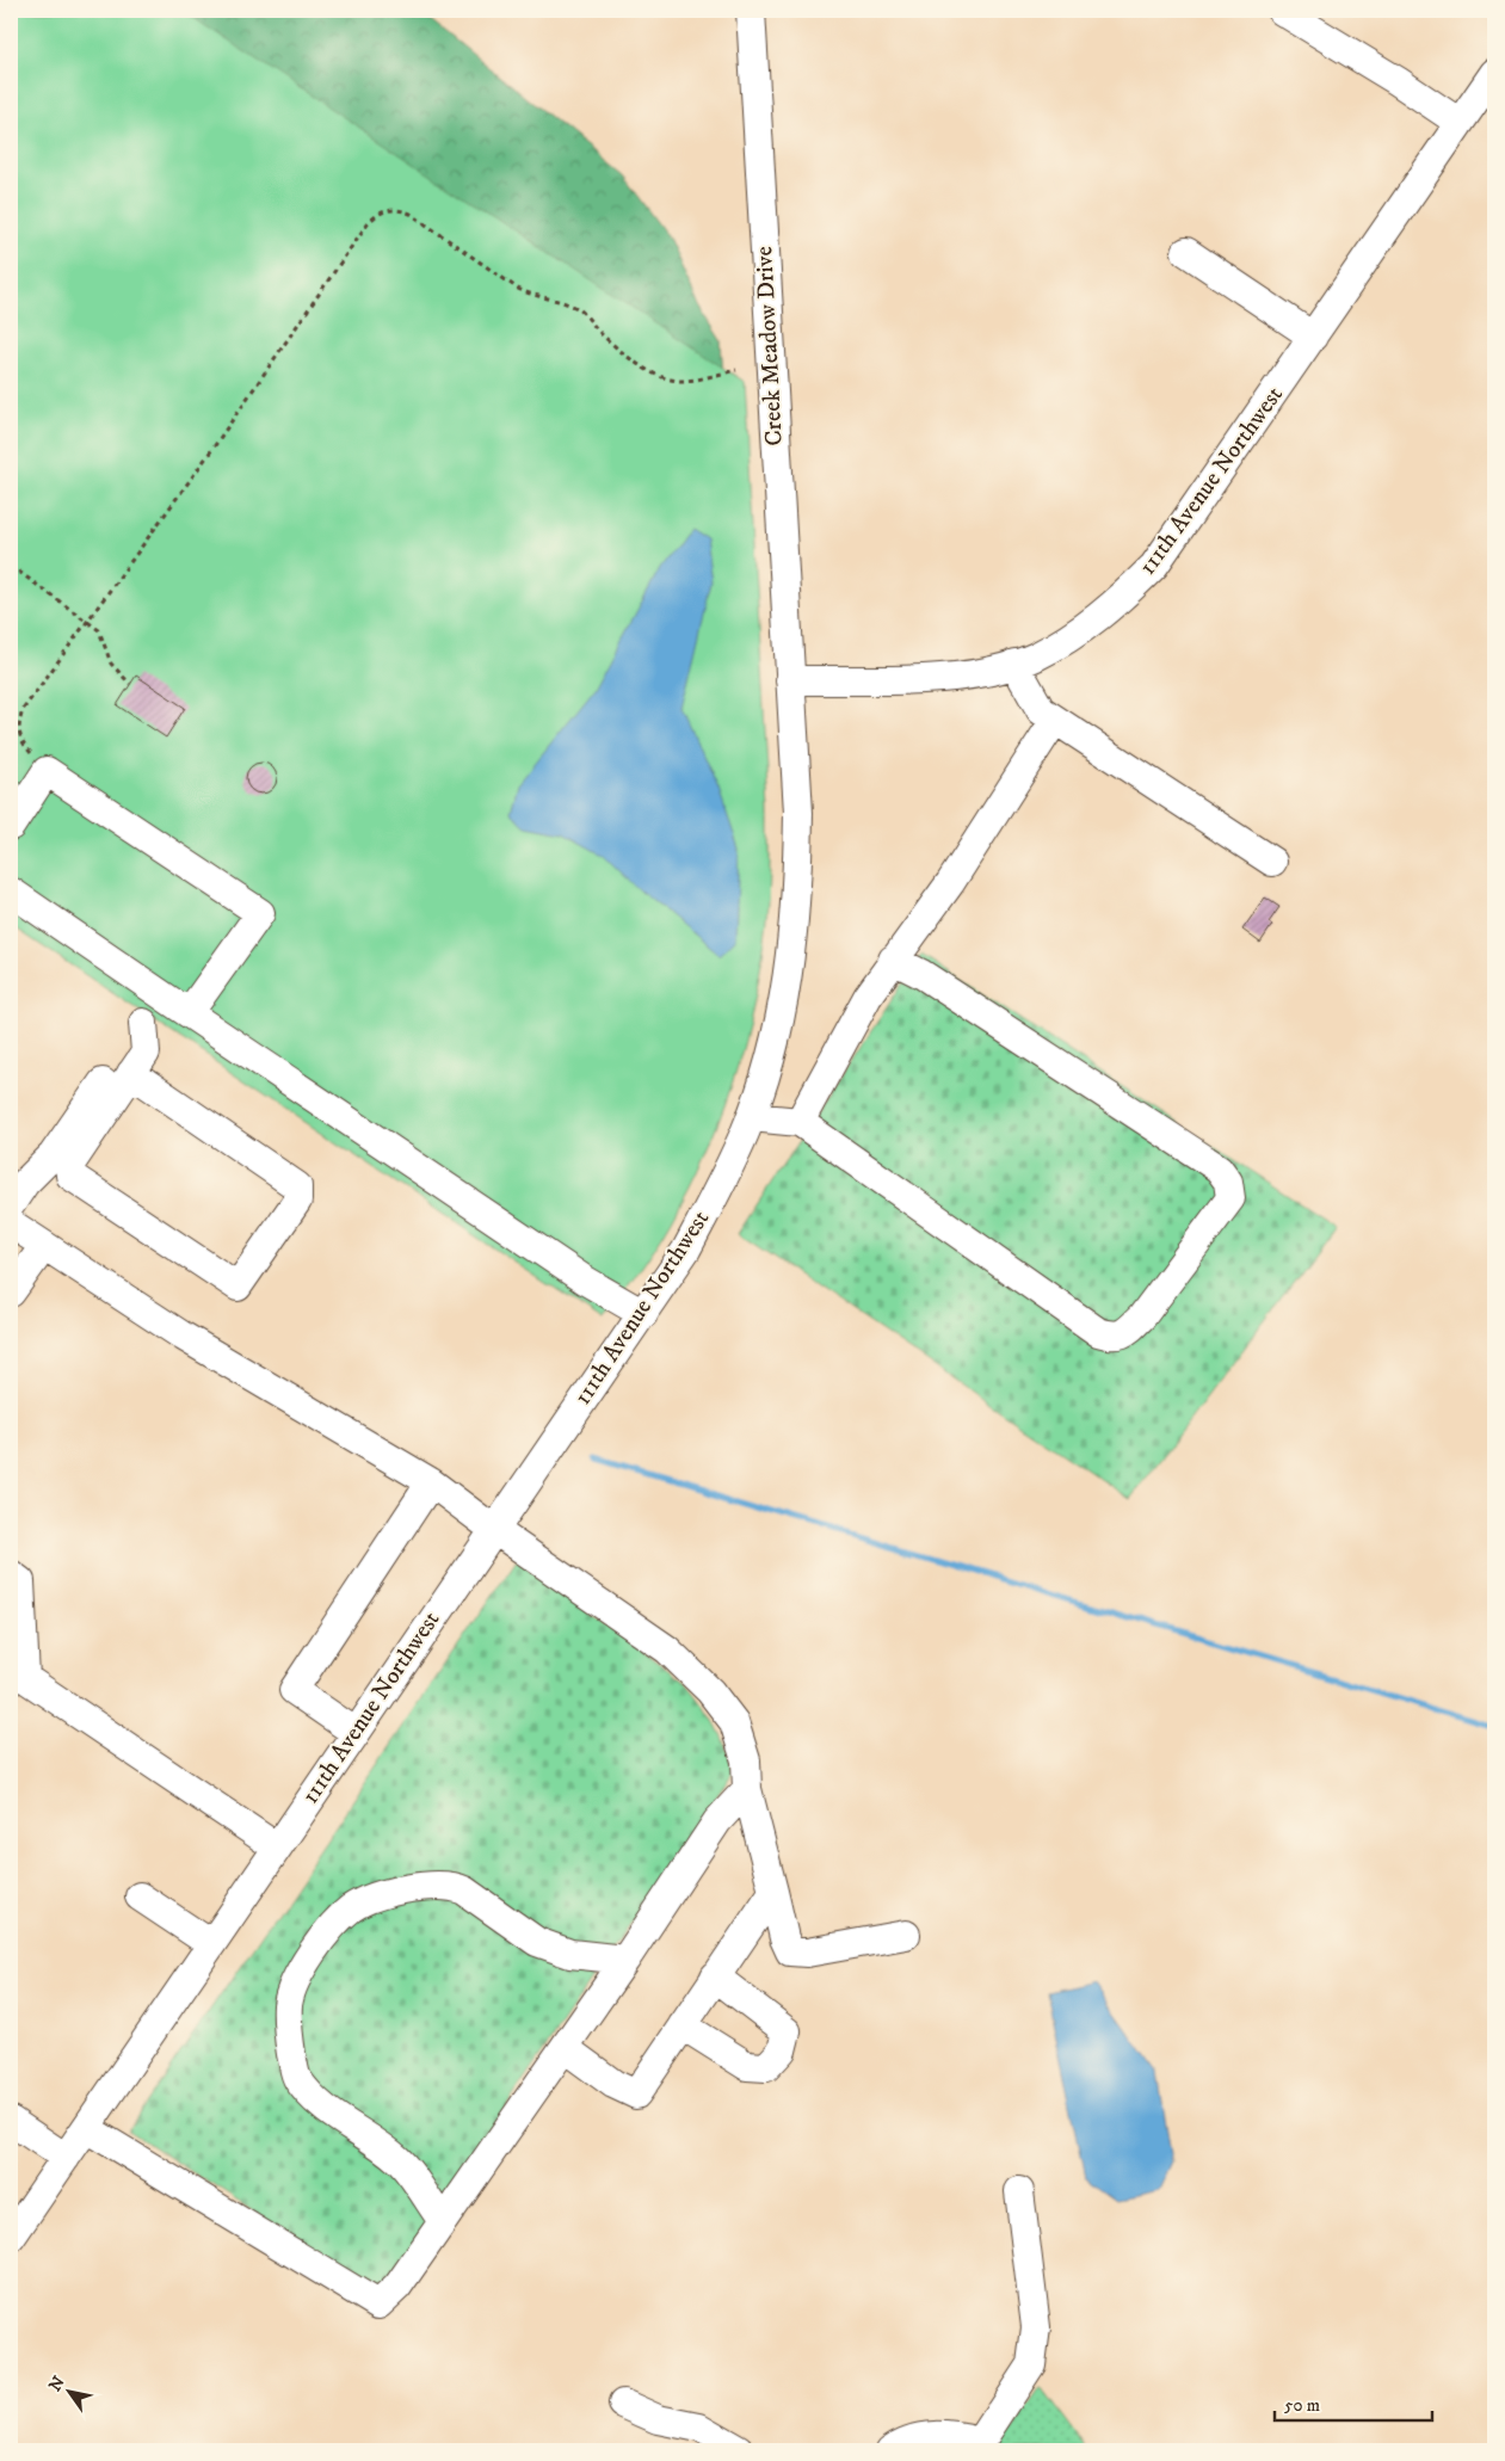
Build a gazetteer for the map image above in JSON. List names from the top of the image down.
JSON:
{
  "streets": {
    "street": ["Creek Meadow Drive", "111th Avenue Northwest"]
  },
  "crossings": [
    ["Creek Meadow Drive", "111th Avenue Northwest"]
  ],
  "scale_bar": "50 m",
  "north": "top left"
}
